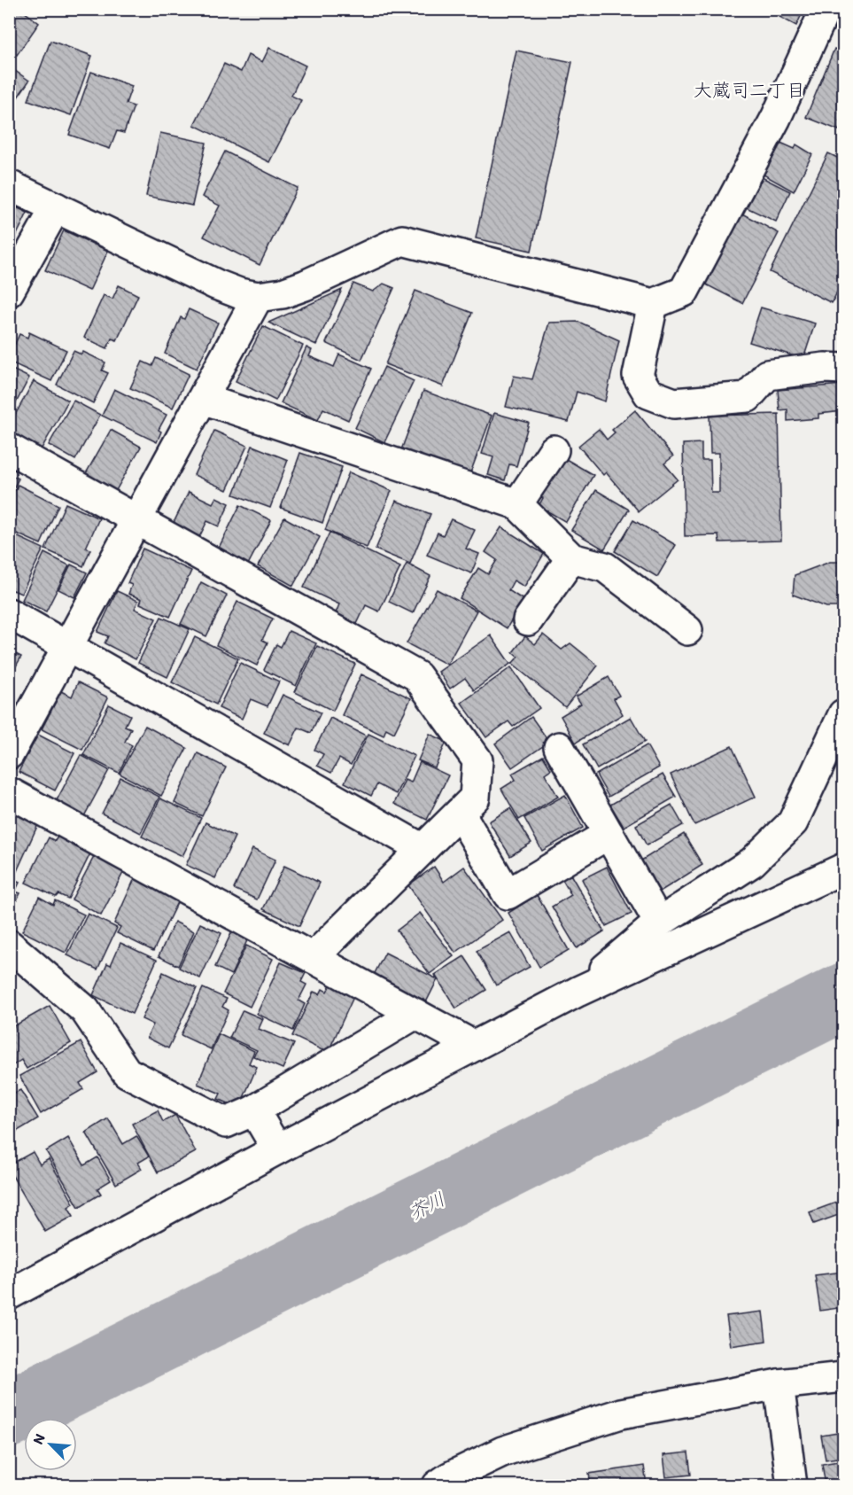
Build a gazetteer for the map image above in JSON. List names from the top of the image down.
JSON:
{
  "districts": ["大蔵司二丁目"],
  "water": ["芥川"],
  "north": "top left"
}
